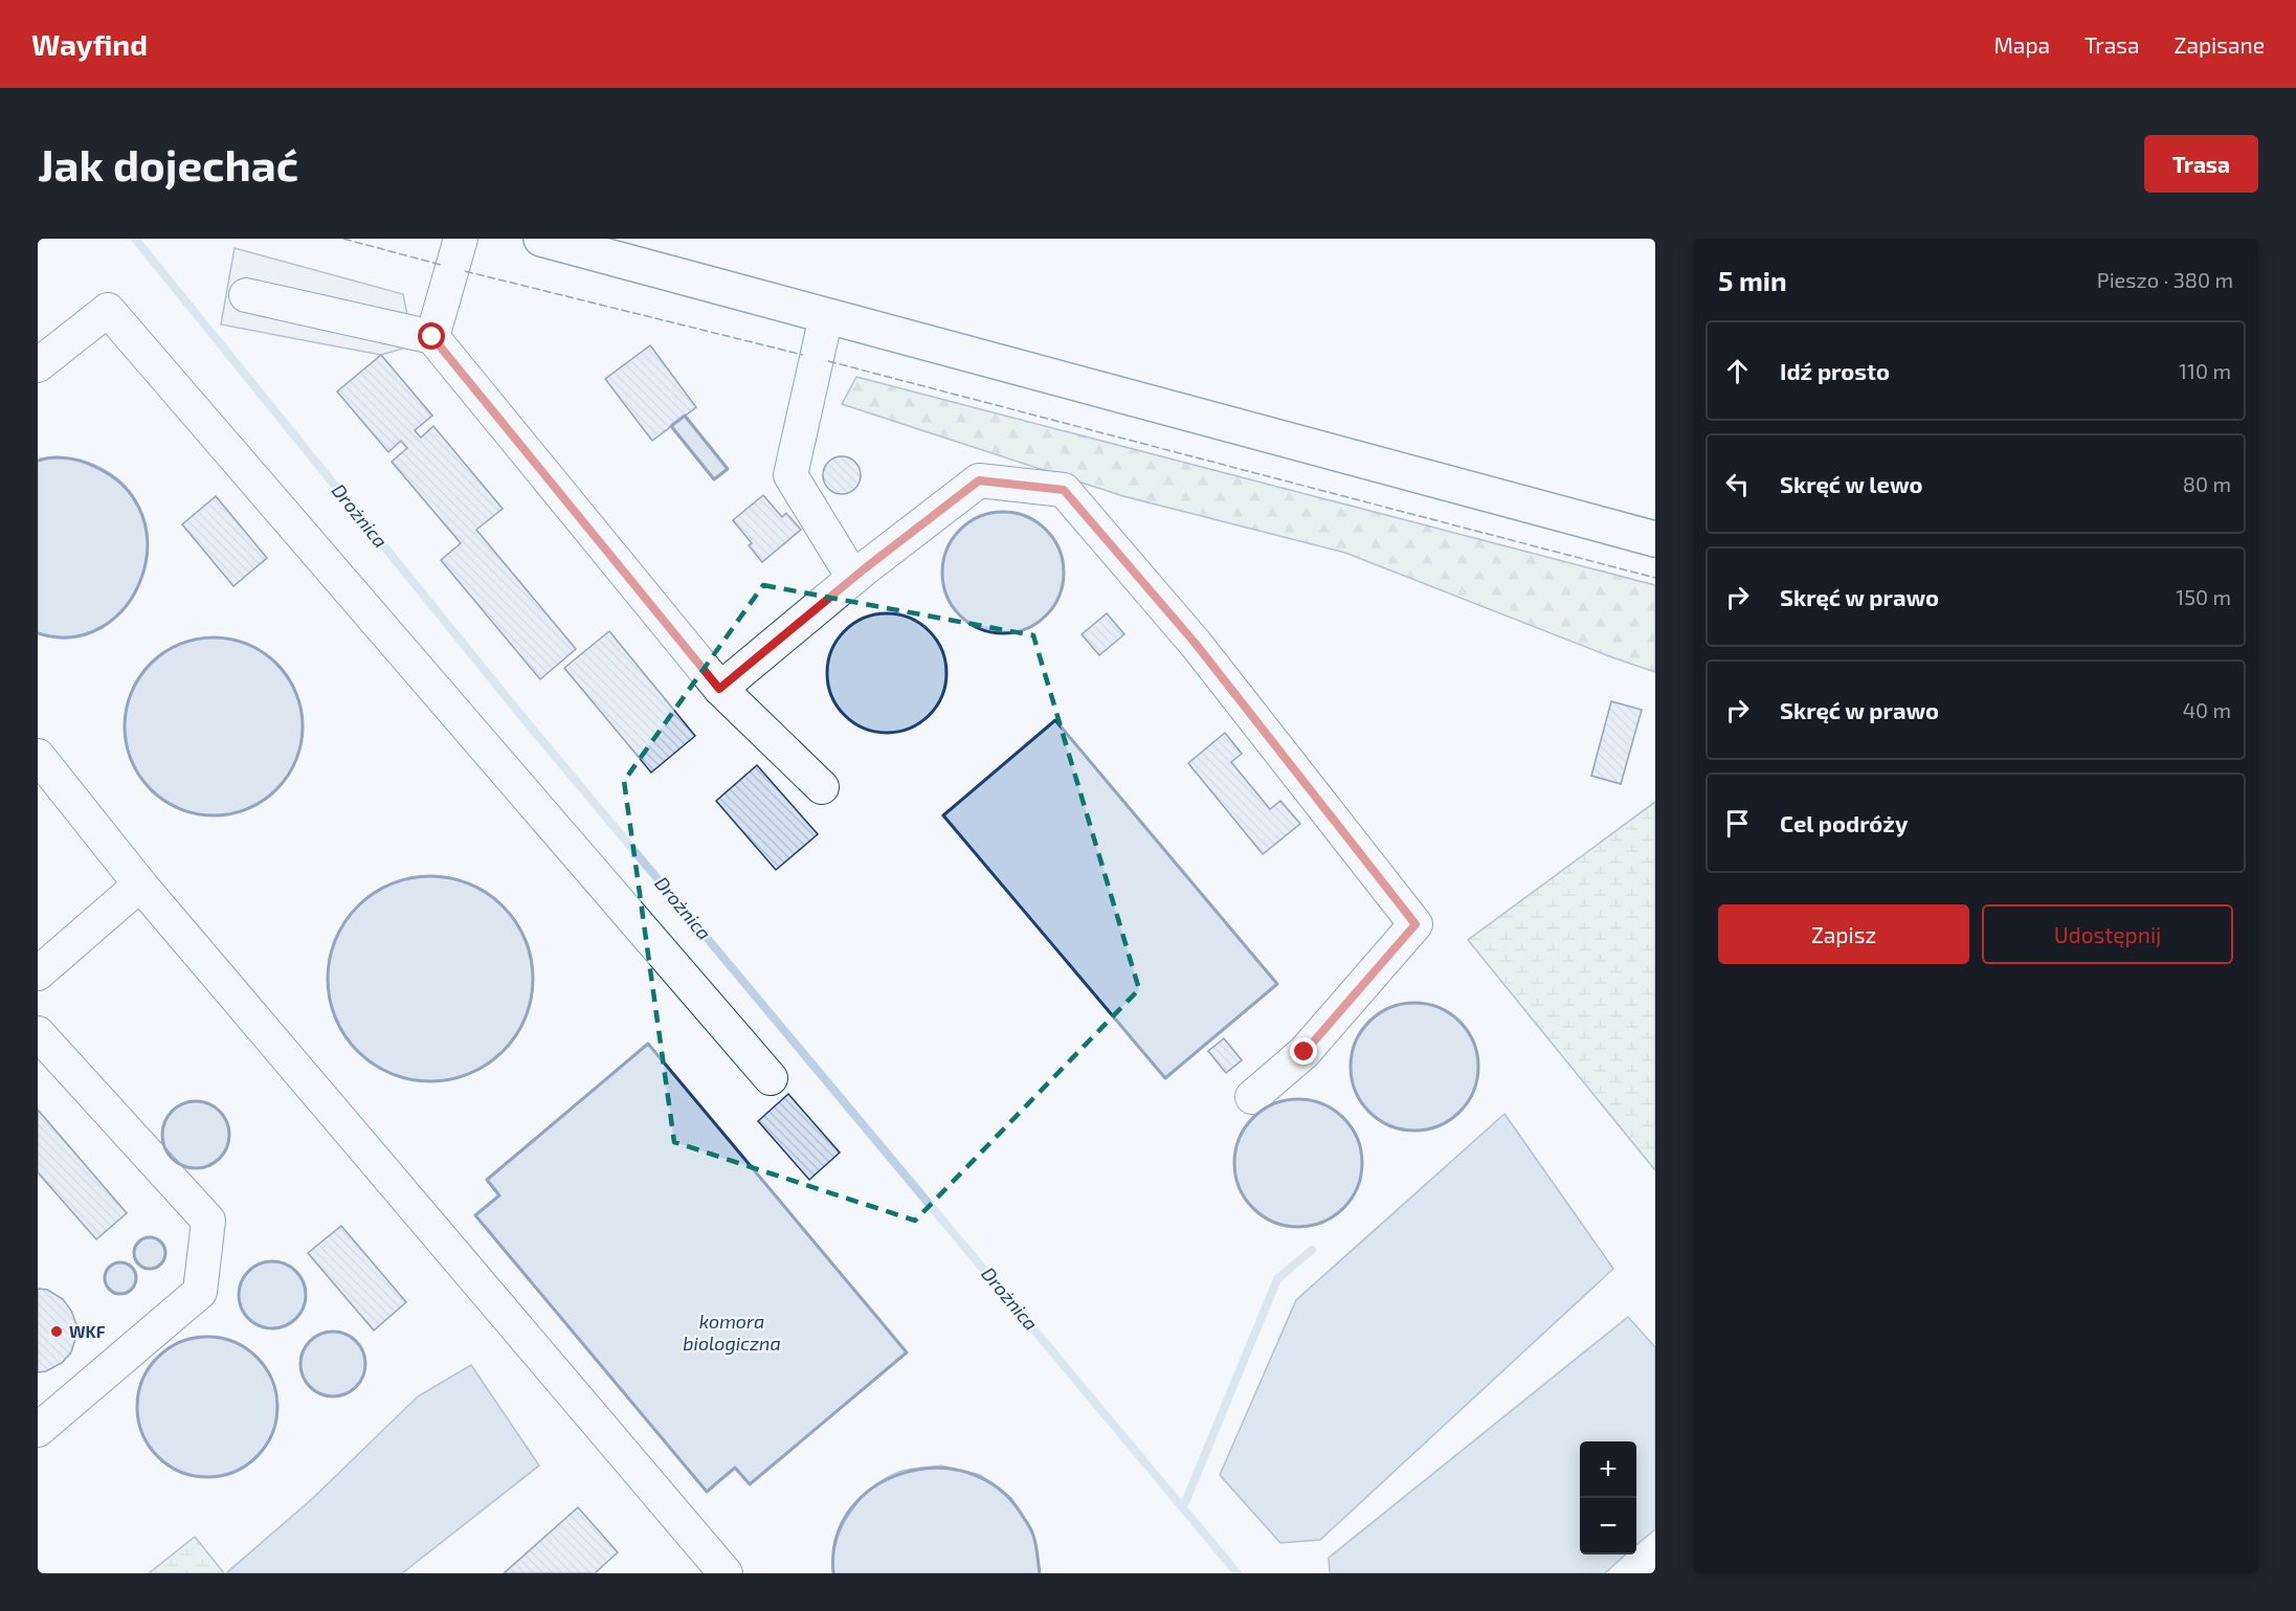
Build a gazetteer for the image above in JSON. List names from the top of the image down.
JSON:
{
  "water": ["Drożnica", "komora biologiczna"],
  "places": ["WKF"],
  "page": {
    "header": "Wayfind",
    "nav": ["Mapa", "Trasa", "Zapisane"],
    "buttons": [
      "Trasa",
      ["Zapisz", "Udostępnij"]
    ],
    "title": "Jak dojechać",
    "heading": ["5 min", "Pieszo · 380 m"],
    "list": [
      ["Idź prosto", "110 m"],
      ["Skręć w lewo", "80 m"],
      ["Skręć w prawo", "150 m"],
      ["Skręć w prawo", "40 m"],
      "Cel podróży"
    ],
    "map_buttons": ["+", "−"]
  }
}
